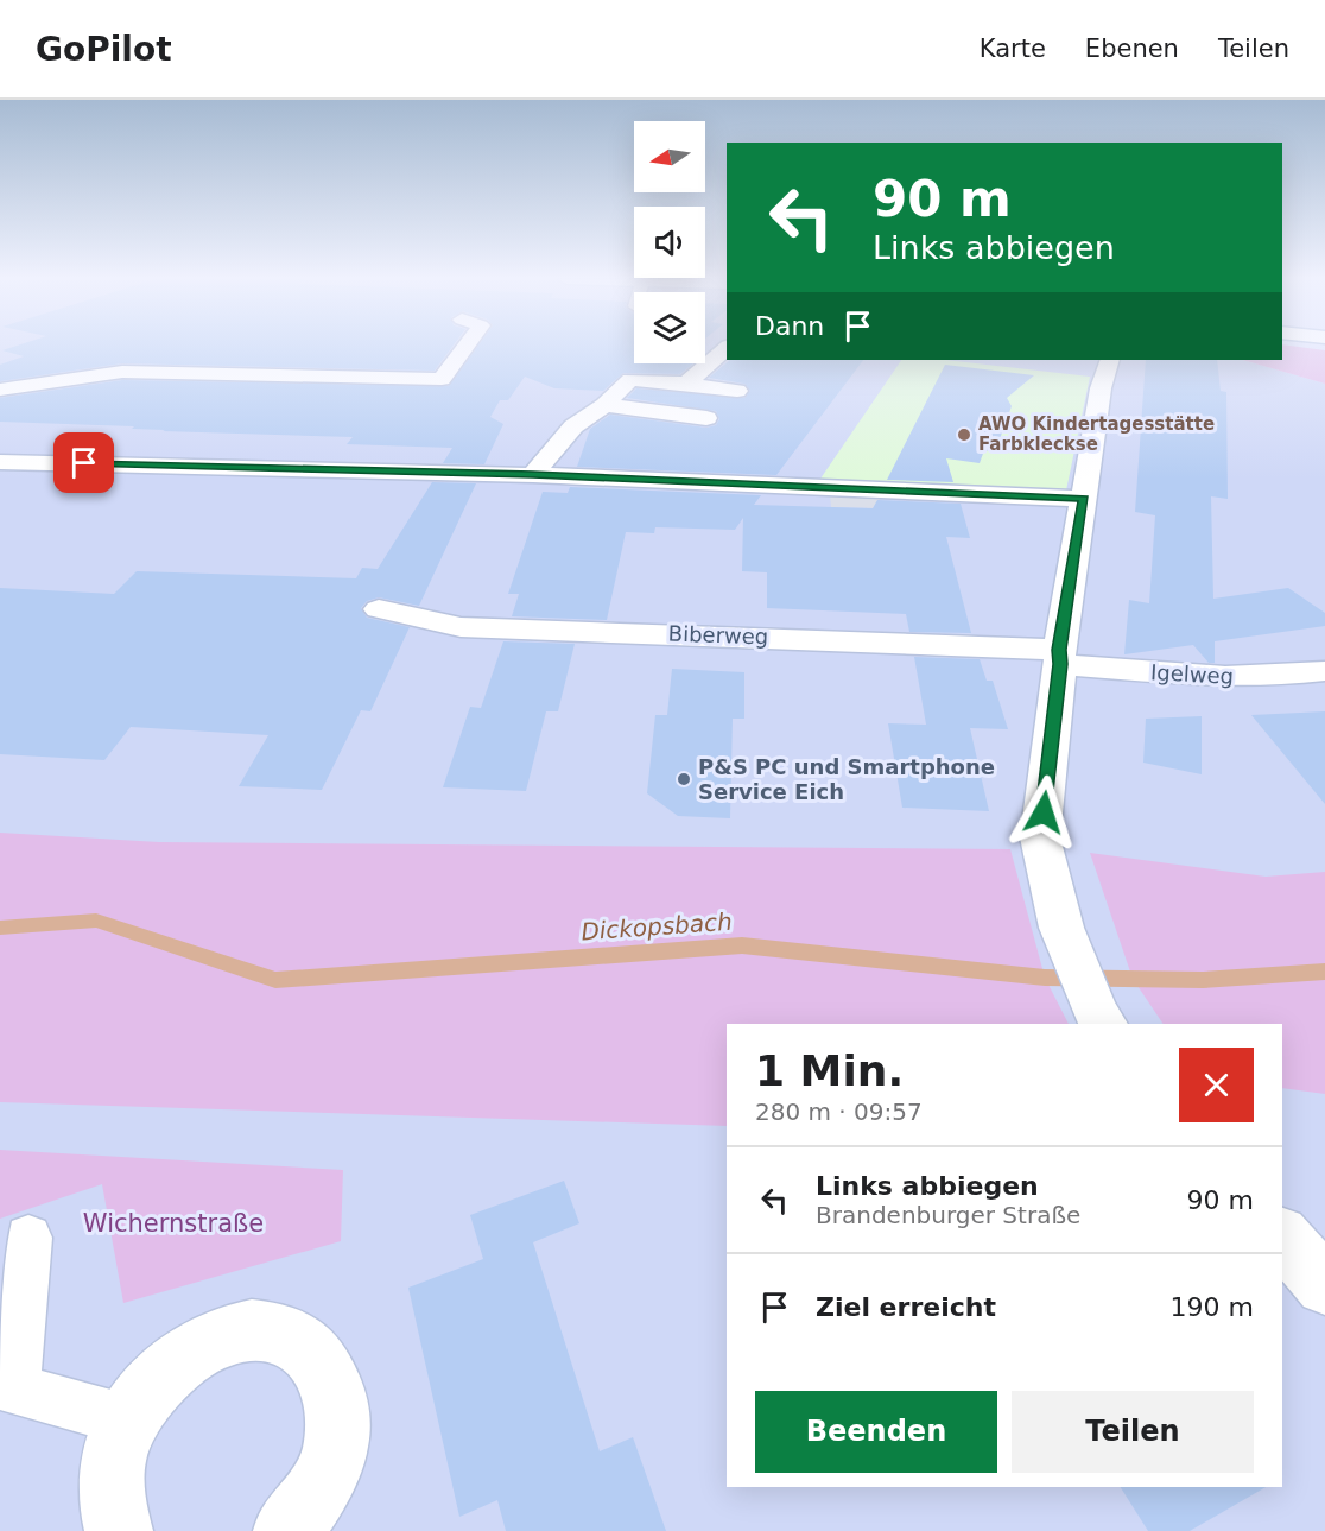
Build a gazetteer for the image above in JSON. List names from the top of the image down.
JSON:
{
  "streets": {
    "street": ["Biberweg", "Igelweg"]
  },
  "crossings": [
    ["Biberweg", "Igelweg"]
  ],
  "water": ["Dickopsbach"],
  "parks": ["Wichernstraße"],
  "places": ["AWO Kindertagesstätte Farbkleckse", "P&S PC und Smartphone Service Eich"],
  "north": "left",
  "page": {
    "header": "GoPilot",
    "nav": ["Karte", "Ebenen", "Teilen"],
    "turn": ["90 m", "Links abbiegen"],
    "then": "Dann",
    "heading": ["1 Min.", "280 m · 09:57"],
    "list": [
      {
        "name": "Links abbiegen",
        "note": "Brandenburger Straße",
        "value": "90 m"
      },
      {
        "name": "Ziel erreicht",
        "value": "190 m"
      }
    ],
    "buttons": ["Beenden", "Teilen"]
  }
}
